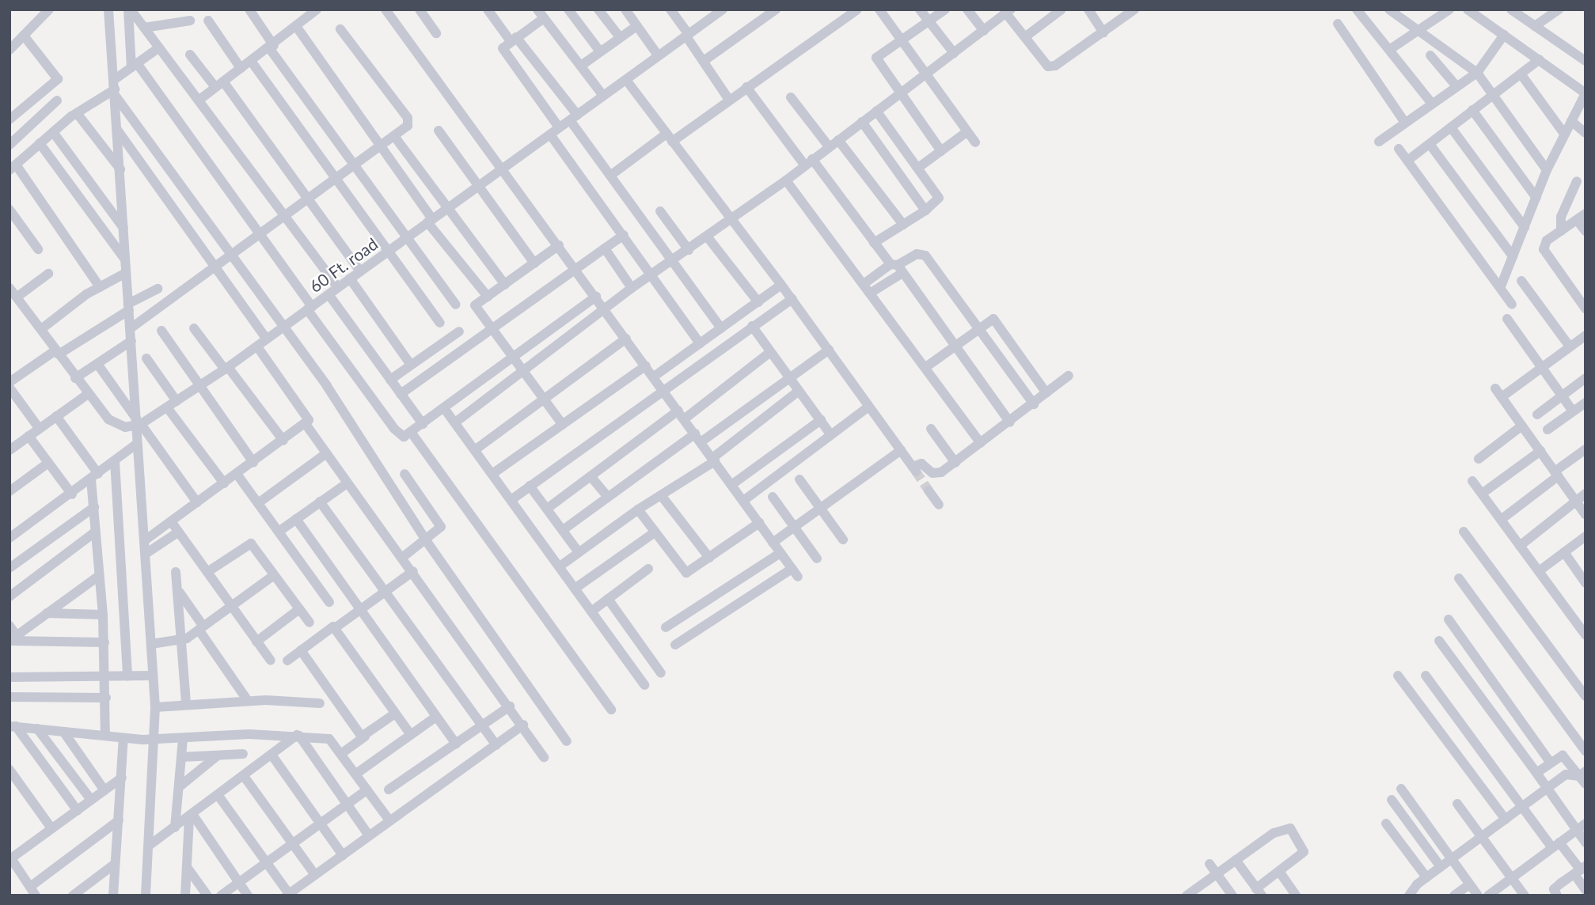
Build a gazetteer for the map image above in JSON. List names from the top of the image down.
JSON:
{
  "streets": {
    "street": ["60 Ft. road"]
  }
}
